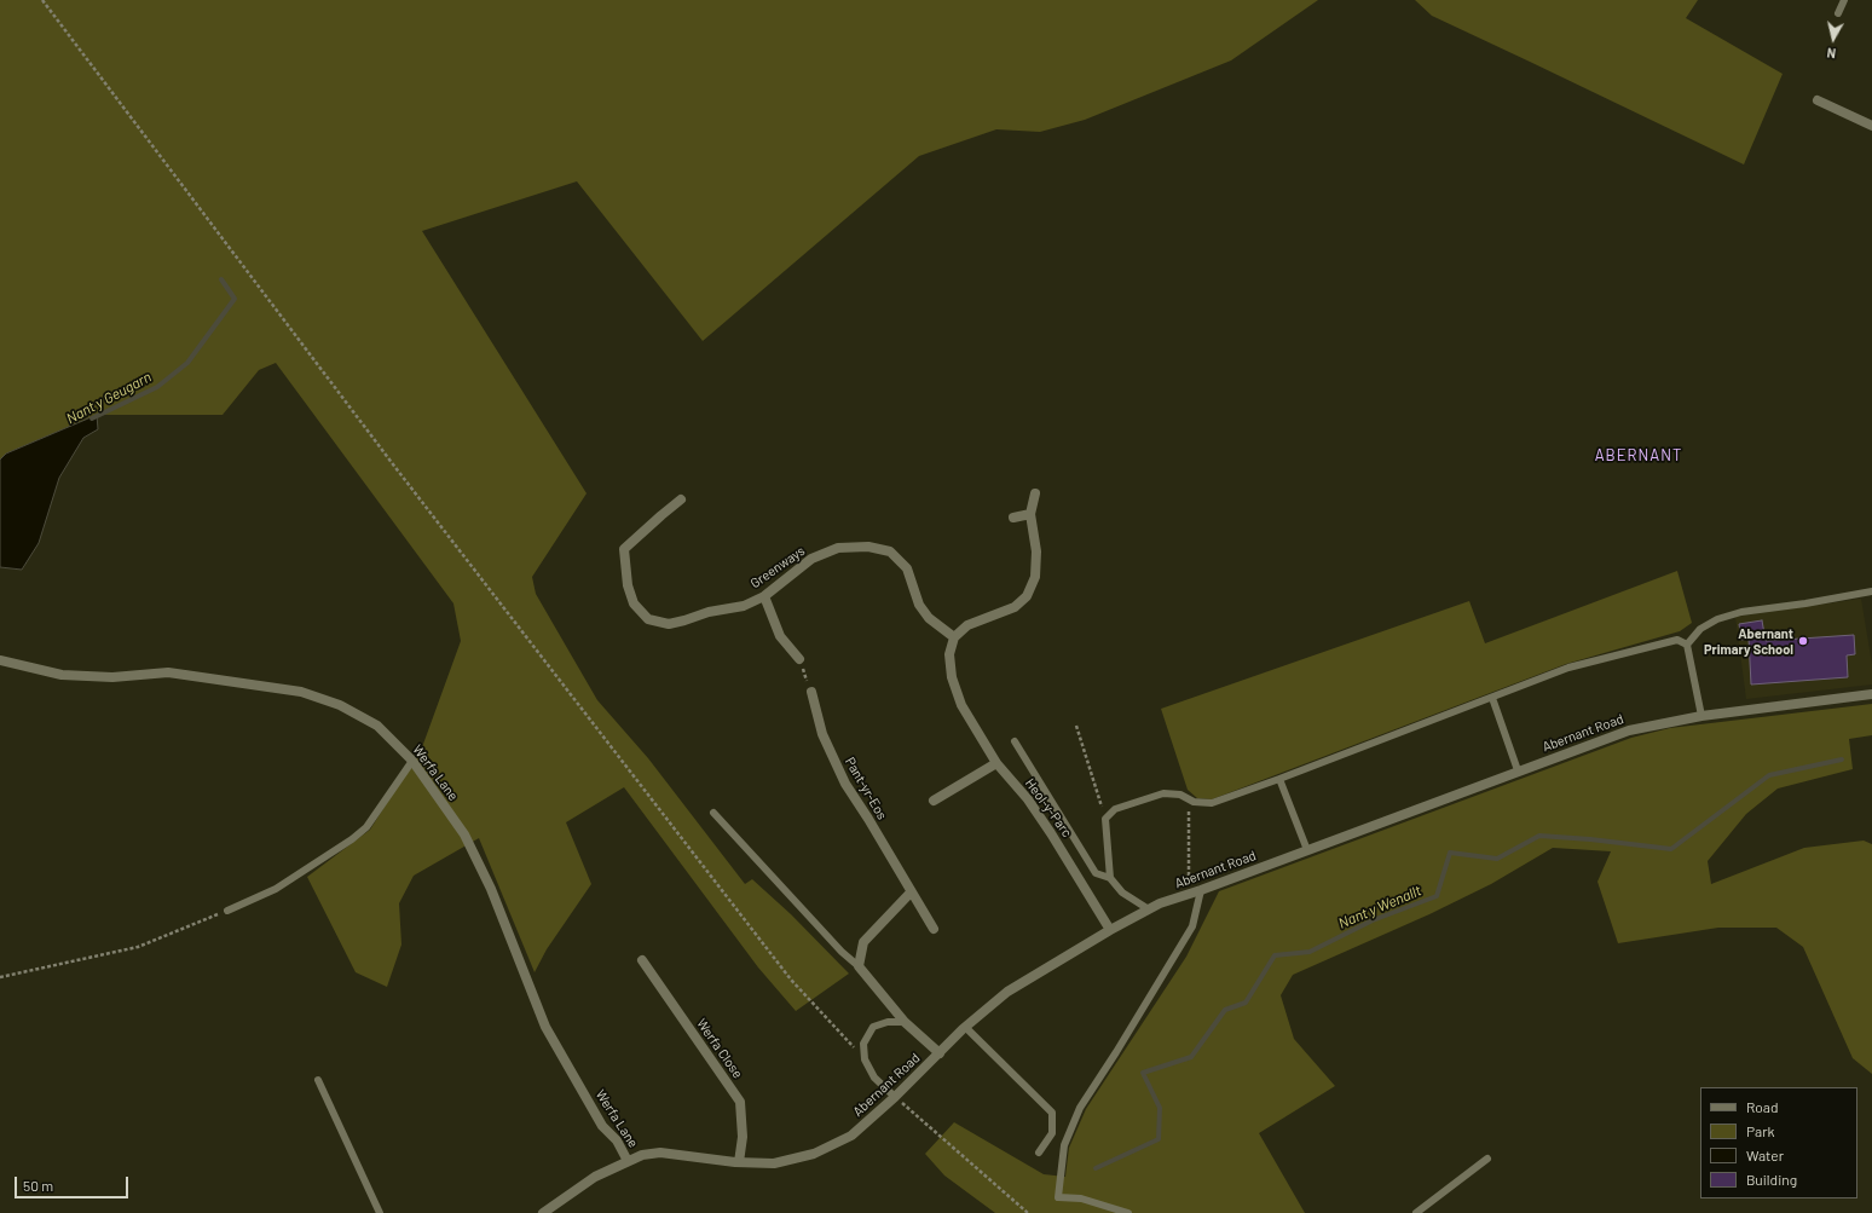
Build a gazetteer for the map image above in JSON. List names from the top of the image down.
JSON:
{
  "streets": {
    "street": [
      "Greenways",
      "Abernant Road",
      "Werfa Lane",
      "Pant-yr-Eos",
      "Heol-y-Parc",
      "Werfa Close"
    ]
  },
  "crossings": [
    ["Greenways", "Heol-y-Parc"],
    ["Abernant Road", "Werfa Lane"],
    ["Abernant Road", "Heol-y-Parc"],
    ["Abernant Road", "Werfa Close"]
  ],
  "districts": ["ABERNANT"],
  "water": ["Nant y Geugarn", "Nant y Wenallt"],
  "places": ["Abernant Primary School"],
  "legend": [
    "Road",
    "Park",
    "Water",
    "Building"
  ],
  "scale_bar": "50 m",
  "north": "bottom"
}
